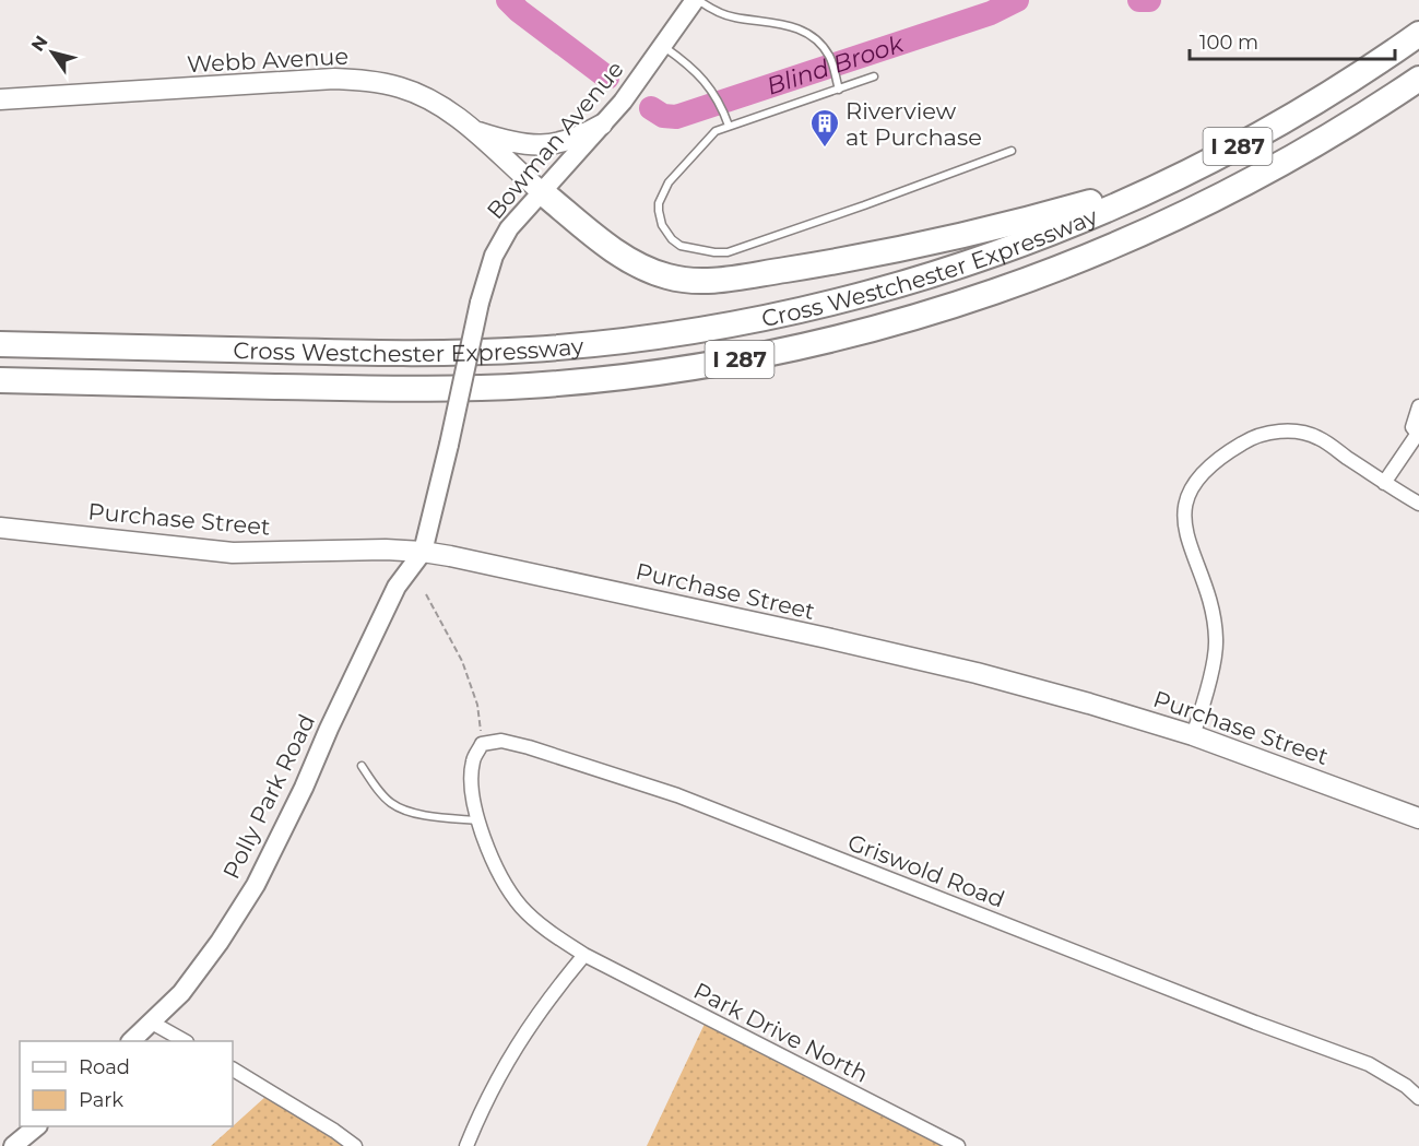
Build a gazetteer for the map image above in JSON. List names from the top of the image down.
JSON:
{
  "streets": {
    "highway": ["I 287", "Cross Westchester Expressway"],
    "main road": ["Webb Avenue", "Purchase Street"],
    "street": [
      "Bowman Avenue",
      "Polly Park Road",
      "Griswold Road",
      "Park Drive North"
    ]
  },
  "crossings": [
    ["Webb Avenue", "Bowman Avenue"],
    ["Bowman Avenue", "Purchase Street"],
    ["Bowman Avenue", "Polly Park Road"],
    ["Purchase Street", "Polly Park Road"]
  ],
  "water": ["Blind Brook"],
  "places": {
    "building": ["Riverview at Purchase"]
  },
  "legend": ["Road", "Park"],
  "scale_bar": "100 m",
  "north": "top left"
}
